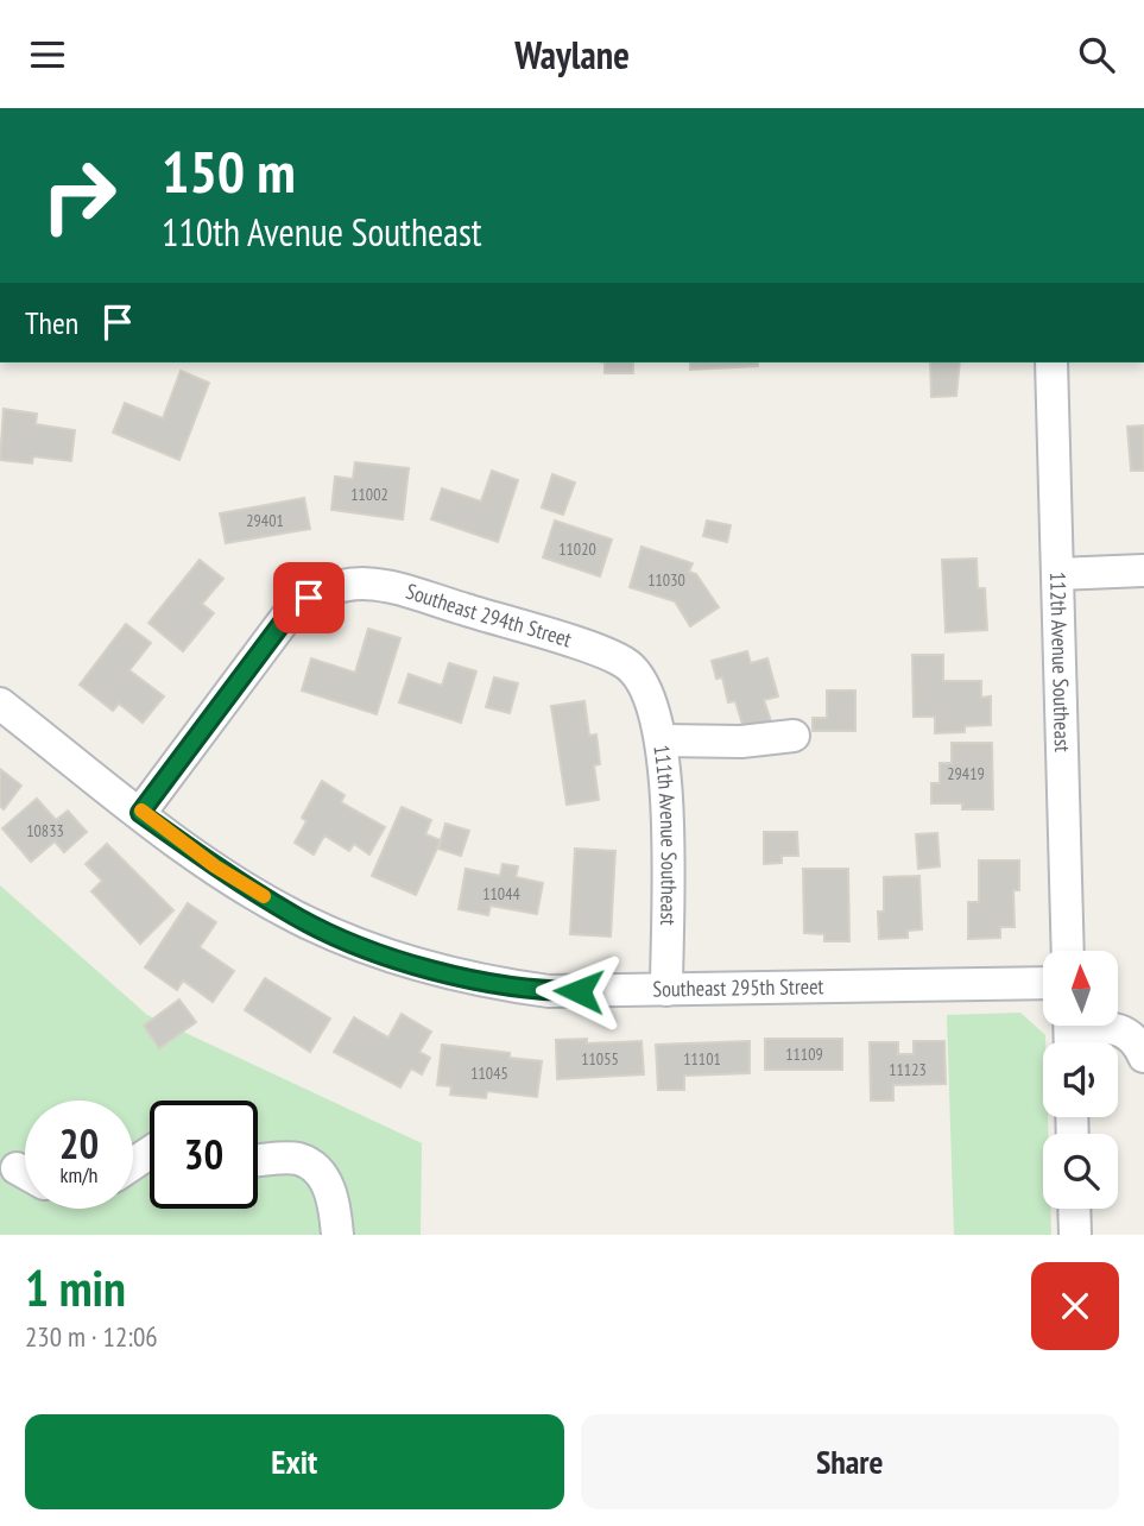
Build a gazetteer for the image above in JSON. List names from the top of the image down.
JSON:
{
  "streets": {
    "street": [
      "Southeast 294th Street",
      "112th Avenue Southeast",
      "111th Avenue Southeast",
      "Southeast 295th Street"
    ]
  },
  "crossings": [
    ["Southeast 294th Street", "111th Avenue Southeast"],
    ["Southeast 294th Street", "Southeast 295th Street"],
    ["111th Avenue Southeast", "Southeast 295th Street"]
  ],
  "house_numbers": [
    "11002",
    "29401",
    "11020",
    "11030",
    "29419",
    "10833",
    "11044",
    "11109",
    "11055",
    "11101",
    "11123",
    "11045"
  ],
  "north": "top",
  "page": {
    "header": "Waylane",
    "turn": ["150 m", "110th Avenue Southeast"],
    "then": "Then",
    "speed": "20 km/h",
    "limit": "30",
    "heading": ["1 min", "230 m · 12:06"],
    "buttons": ["Exit", "Share"]
  }
}
